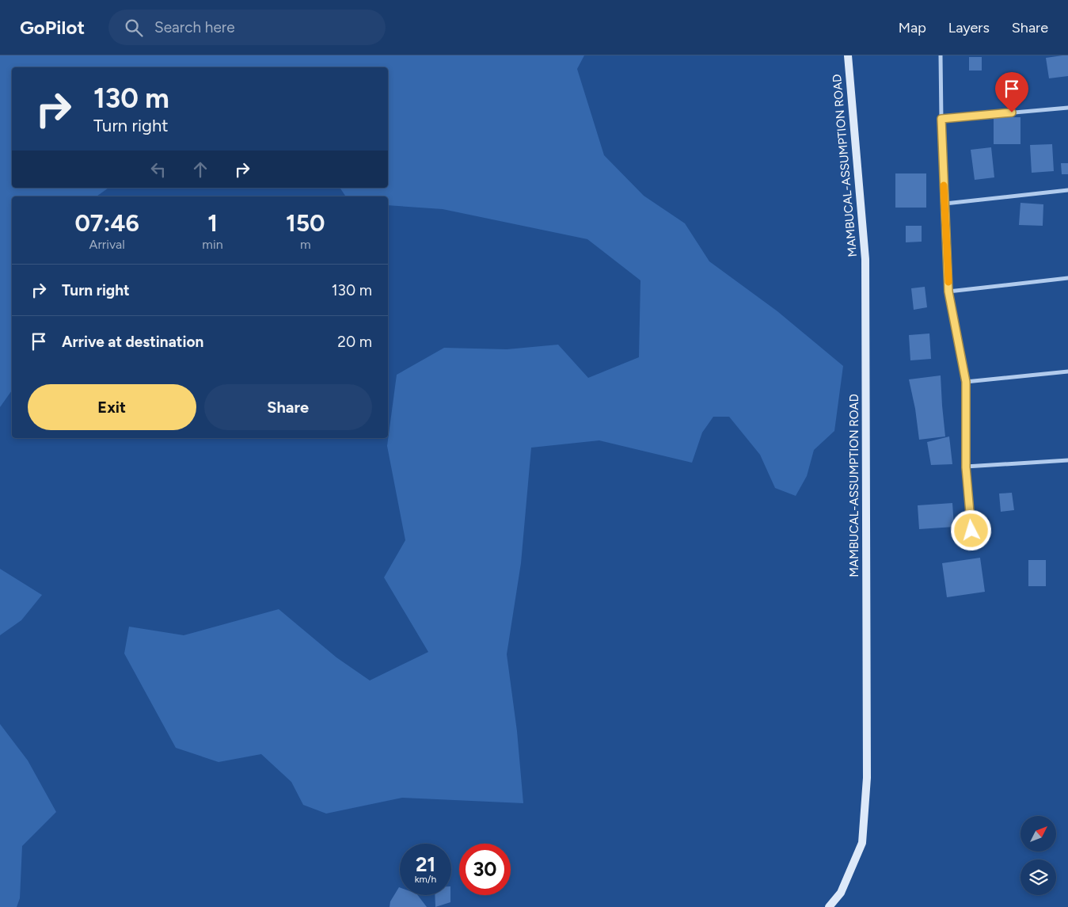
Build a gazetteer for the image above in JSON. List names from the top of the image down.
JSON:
{
  "streets": {
    "street": ["MAMBUCAL-ASSUMPTION ROAD"]
  },
  "north": "top right",
  "page": {
    "header": "GoPilot",
    "search": "Search here",
    "nav": ["Map", "Layers", "Share"],
    "turn": ["130 m", "Turn right"],
    "eta": [
      "07:46",
      "Arrival",
      "1",
      "min",
      "150",
      "m"
    ],
    "list": [
      {
        "name": "Turn right",
        "value": "130 m"
      },
      {
        "name": "Arrive at destination",
        "value": "20 m"
      }
    ],
    "buttons": ["Exit", "Share"],
    "speed": "21 km/h",
    "limit": "30"
  }
}
